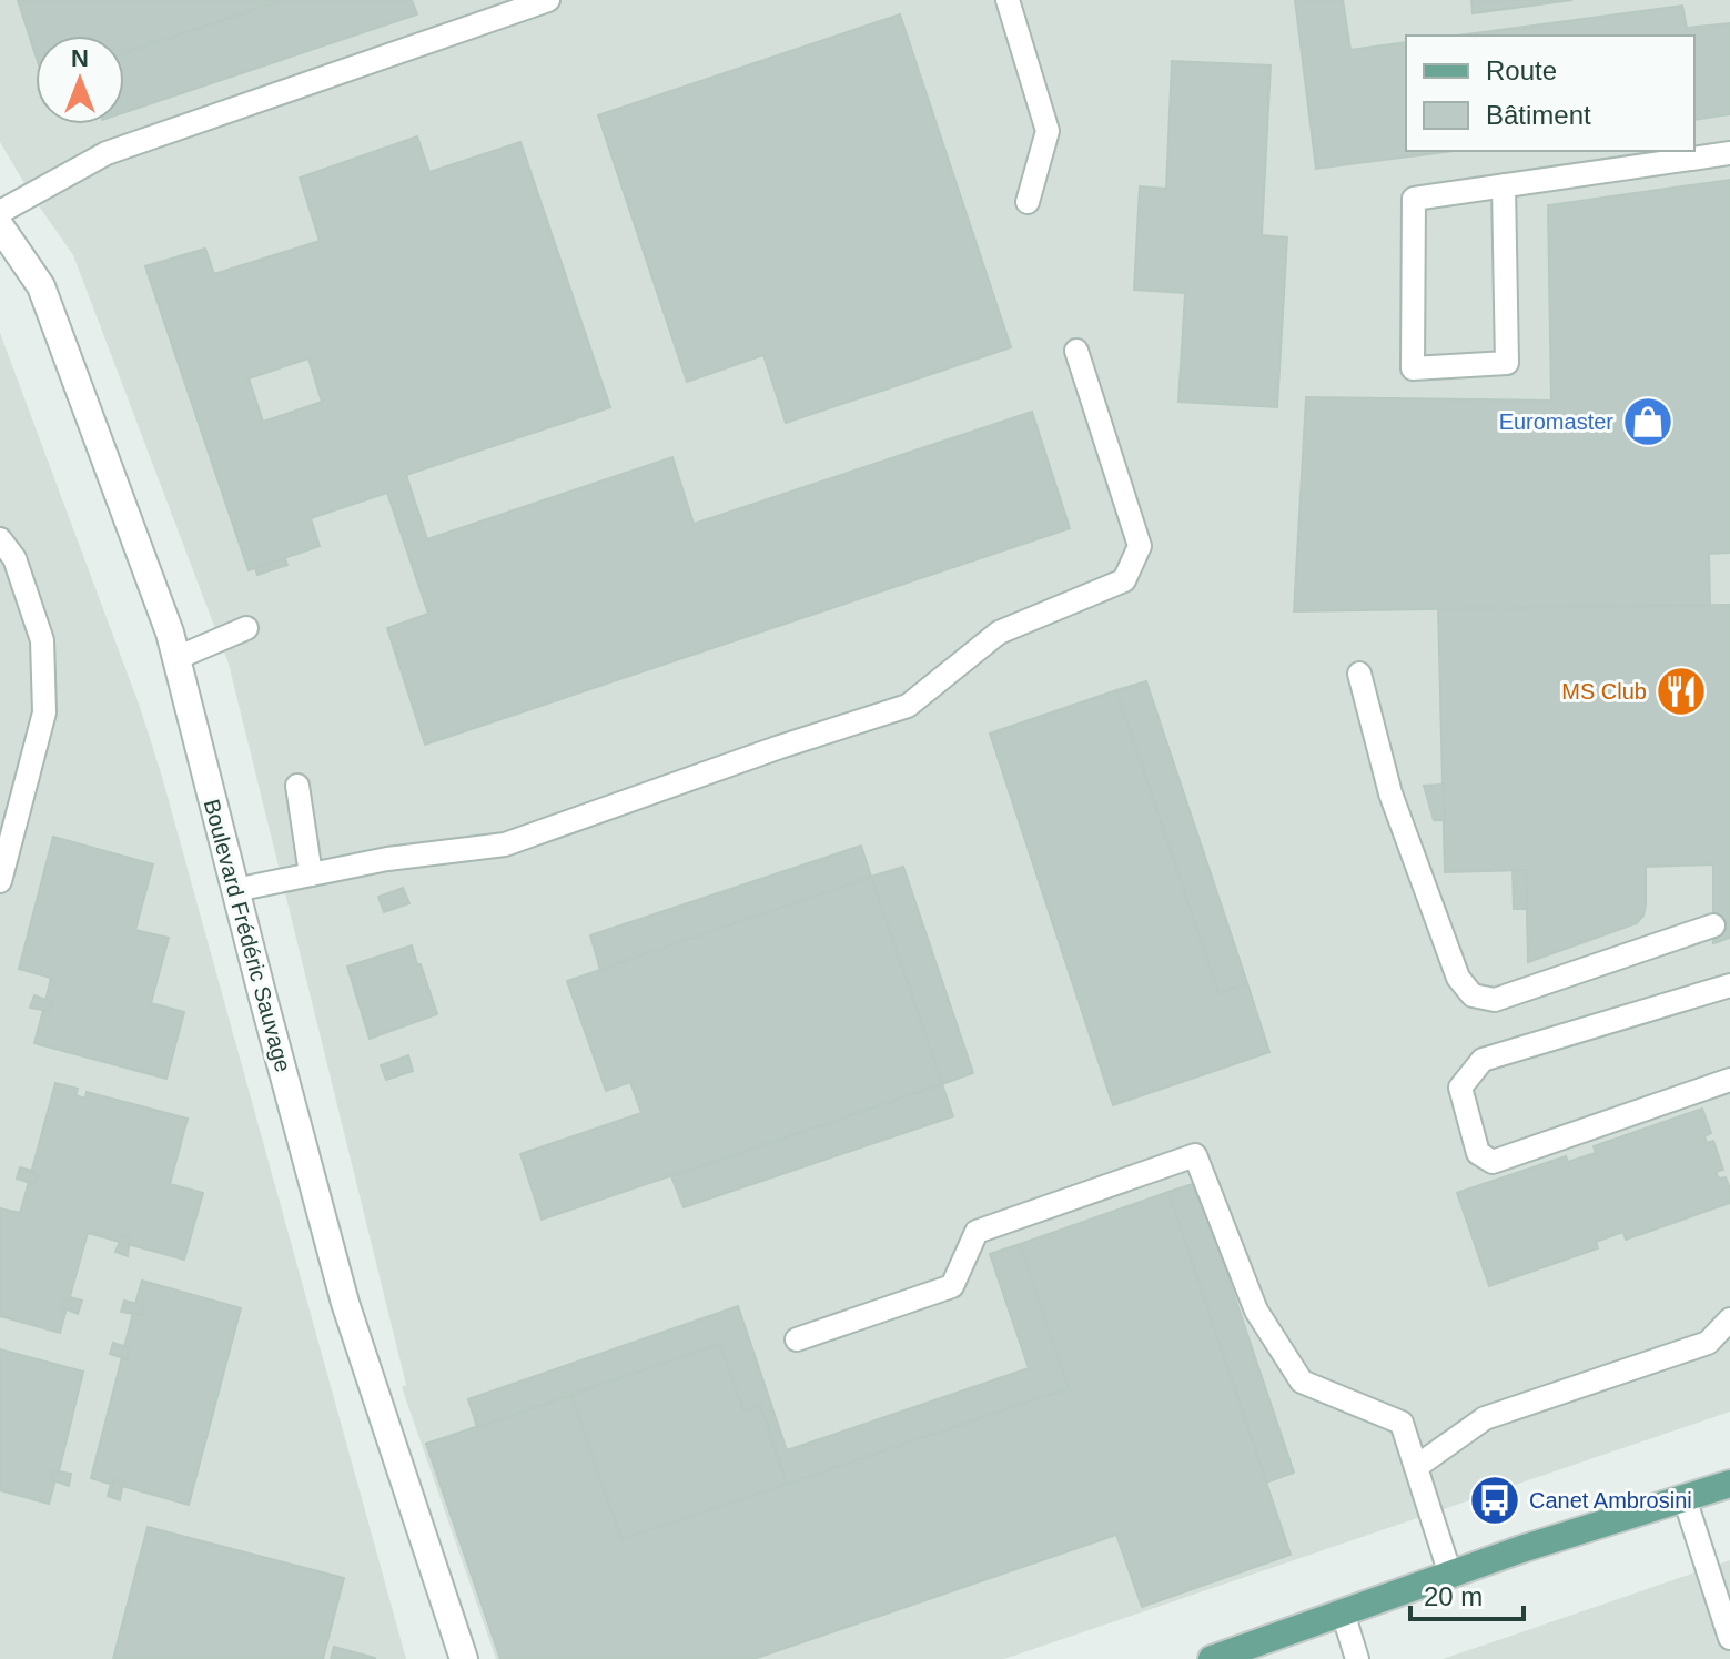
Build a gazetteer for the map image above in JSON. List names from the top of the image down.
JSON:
{
  "streets": {
    "street": ["Boulevard Frédéric Sauvage"]
  },
  "places": {
    "shop": ["Euromaster"],
    "restaurant": ["MS Club"],
    "bus stop": ["Canet Ambrosini"]
  },
  "legend": ["Route", "Bâtiment"],
  "scale_bar": "20 m",
  "north": "top"
}
